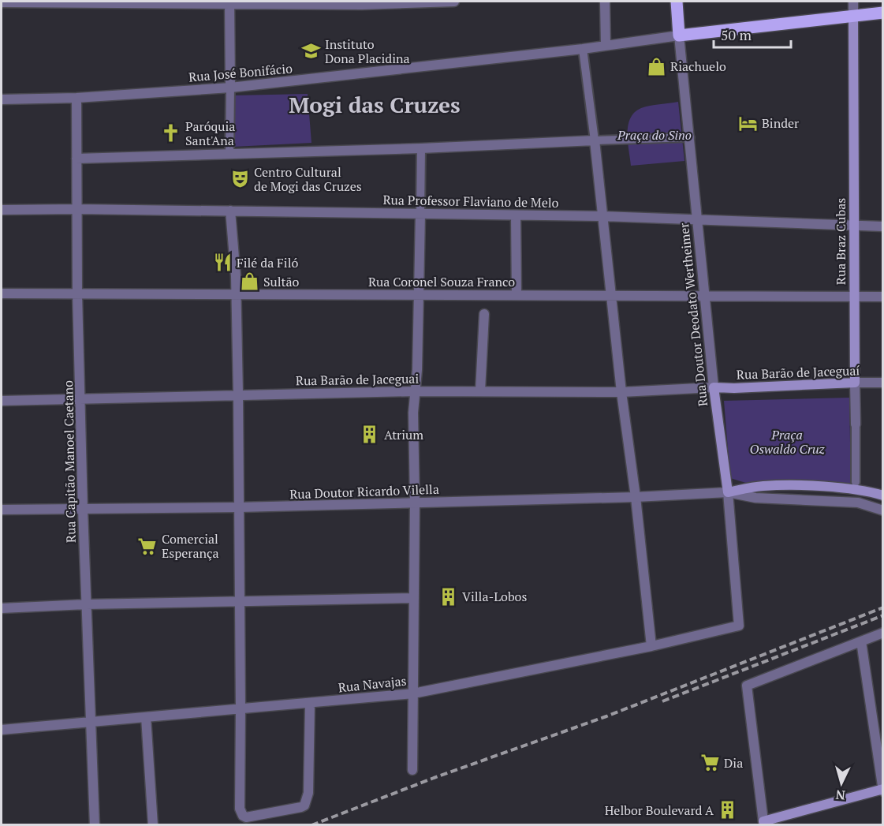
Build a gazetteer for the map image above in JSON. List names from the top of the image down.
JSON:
{
  "streets": {
    "main road": ["Rua Braz Cubas", "Rua Doutor Deodato Wertheimer", "Rua Barão de Jaceguaí"],
    "street": [
      "Rua José Bonifácio",
      "Rua Professor Flaviano de Melo",
      "Rua Coronel Souza Franco",
      "Rua Barão de Jaceguai",
      "Rua Capitão Manoel Caetano",
      "Rua Doutor Ricardo Vilella",
      "Rua Navajas"
    ]
  },
  "crossings": [
    ["Rua José Bonifácio", "Rua Doutor Deodato Wertheimer"],
    ["Rua José Bonifácio", "Rua Capitão Manoel Caetano"],
    ["Rua Professor Flaviano de Melo", "Rua Braz Cubas"],
    ["Rua Professor Flaviano de Melo", "Rua Doutor Deodato Wertheimer"],
    ["Rua Professor Flaviano de Melo", "Rua Capitão Manoel Caetano"],
    ["Rua Braz Cubas", "Rua Coronel Souza Franco"],
    ["Rua Braz Cubas", "Rua Barão de Jaceguaí"],
    ["Rua Coronel Souza Franco", "Rua Doutor Deodato Wertheimer"],
    ["Rua Coronel Souza Franco", "Rua Capitão Manoel Caetano"],
    ["Rua Doutor Deodato Wertheimer", "Rua Barão de Jaceguaí"],
    ["Rua Doutor Deodato Wertheimer", "Rua Barão de Jaceguai"],
    ["Rua Doutor Deodato Wertheimer", "Rua Doutor Ricardo Vilella"],
    ["Rua Doutor Deodato Wertheimer", "Rua Navajas"],
    ["Rua Barão de Jaceguaí", "Rua Barão de Jaceguai"],
    ["Rua Barão de Jaceguai", "Rua Capitão Manoel Caetano"],
    ["Rua Capitão Manoel Caetano", "Rua Doutor Ricardo Vilella"],
    ["Rua Capitão Manoel Caetano", "Rua Navajas"]
  ],
  "districts": ["Mogi das Cruzes"],
  "parks": ["Praça do Sino", "Praça Oswaldo Cruz"],
  "places": {
    "school or university": ["Instituto Dona Placidina"],
    "shop": ["Riachuelo", "Sultão"],
    "hotel": ["Binder"],
    "church": ["Paróquia Sant'Ana"],
    "theatre": ["Centro Cultural de Mogi das Cruzes"],
    "restaurant": ["Filé da Filó"],
    "building": ["Atrium", "Villa-Lobos", "Helbor Boulevard A"],
    "supermarket": ["Comercial Esperança", "Dia"]
  },
  "scale_bar": "50 m",
  "north": "bottom"
}
